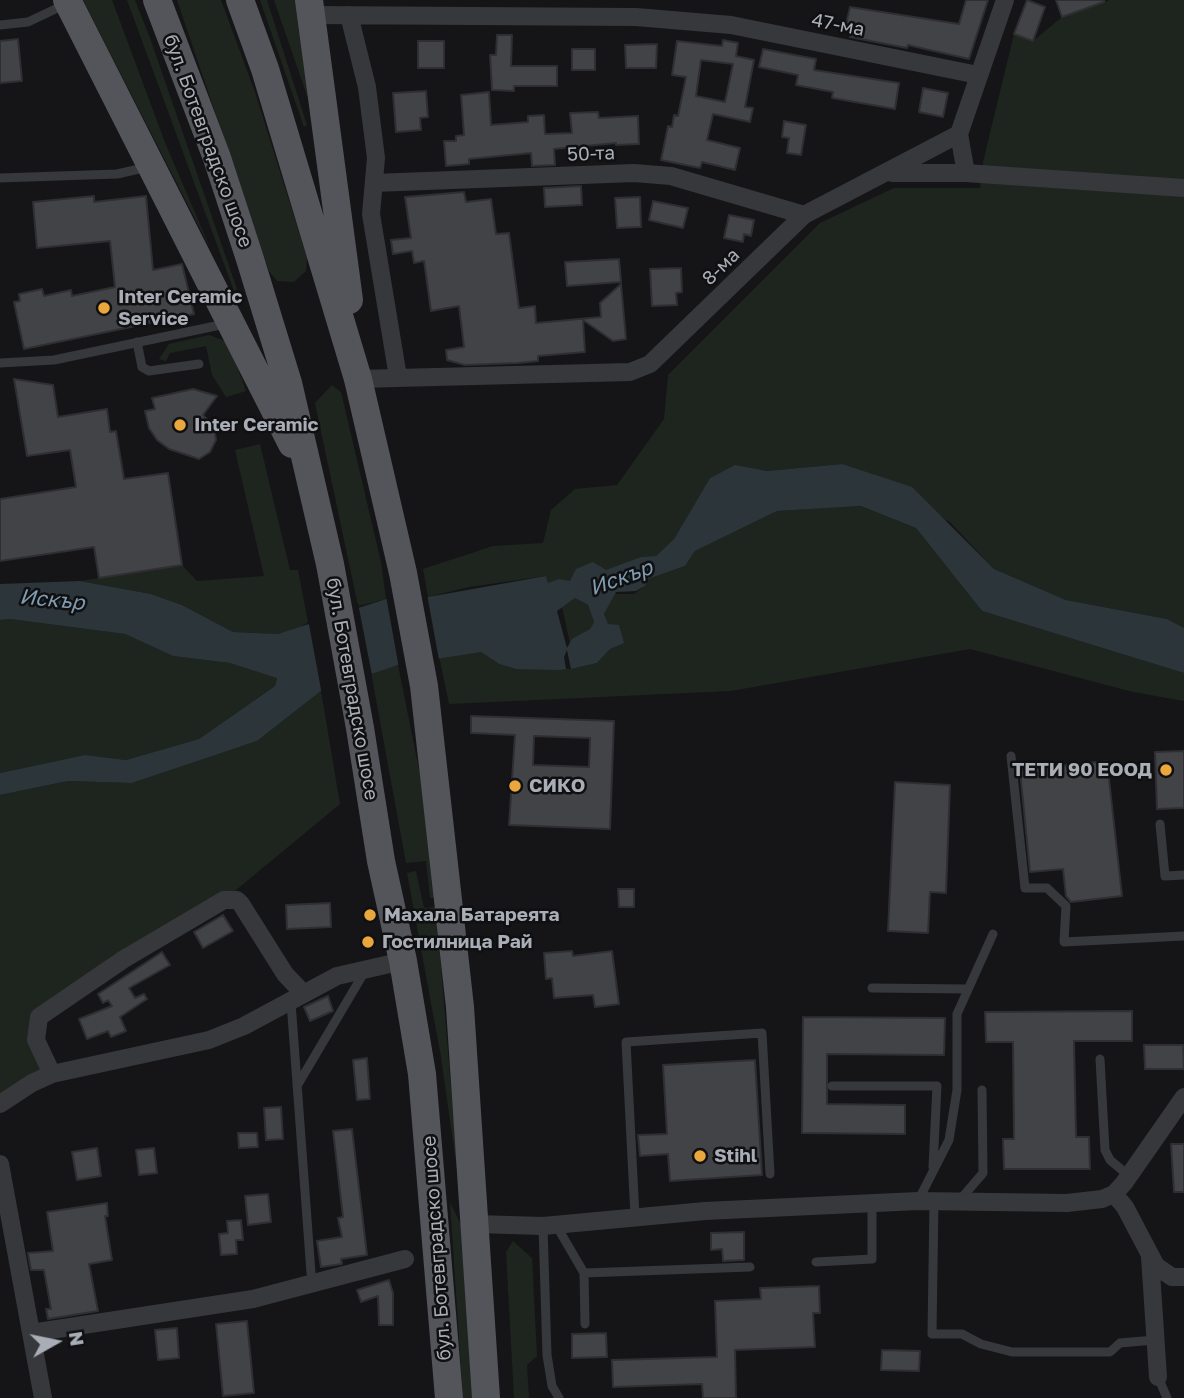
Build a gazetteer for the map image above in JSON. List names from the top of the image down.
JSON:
{
  "streets": {
    "main road": ["бул. Ботевградско шосе"],
    "street": ["47-ма", "50-та", "8-ма"]
  },
  "crossings": [
    ["бул. Ботевградско шосе", "8-ма"],
    ["50-та", "8-ма"]
  ],
  "water": ["Искър"],
  "places": [
    "Inter Ceramic Service",
    "Inter Ceramic",
    "ТЕТИ 90 ЕООД",
    "СИКО",
    "Махала Батареята",
    "Гостилница Рай",
    "Stihl"
  ],
  "north": "right"
}
